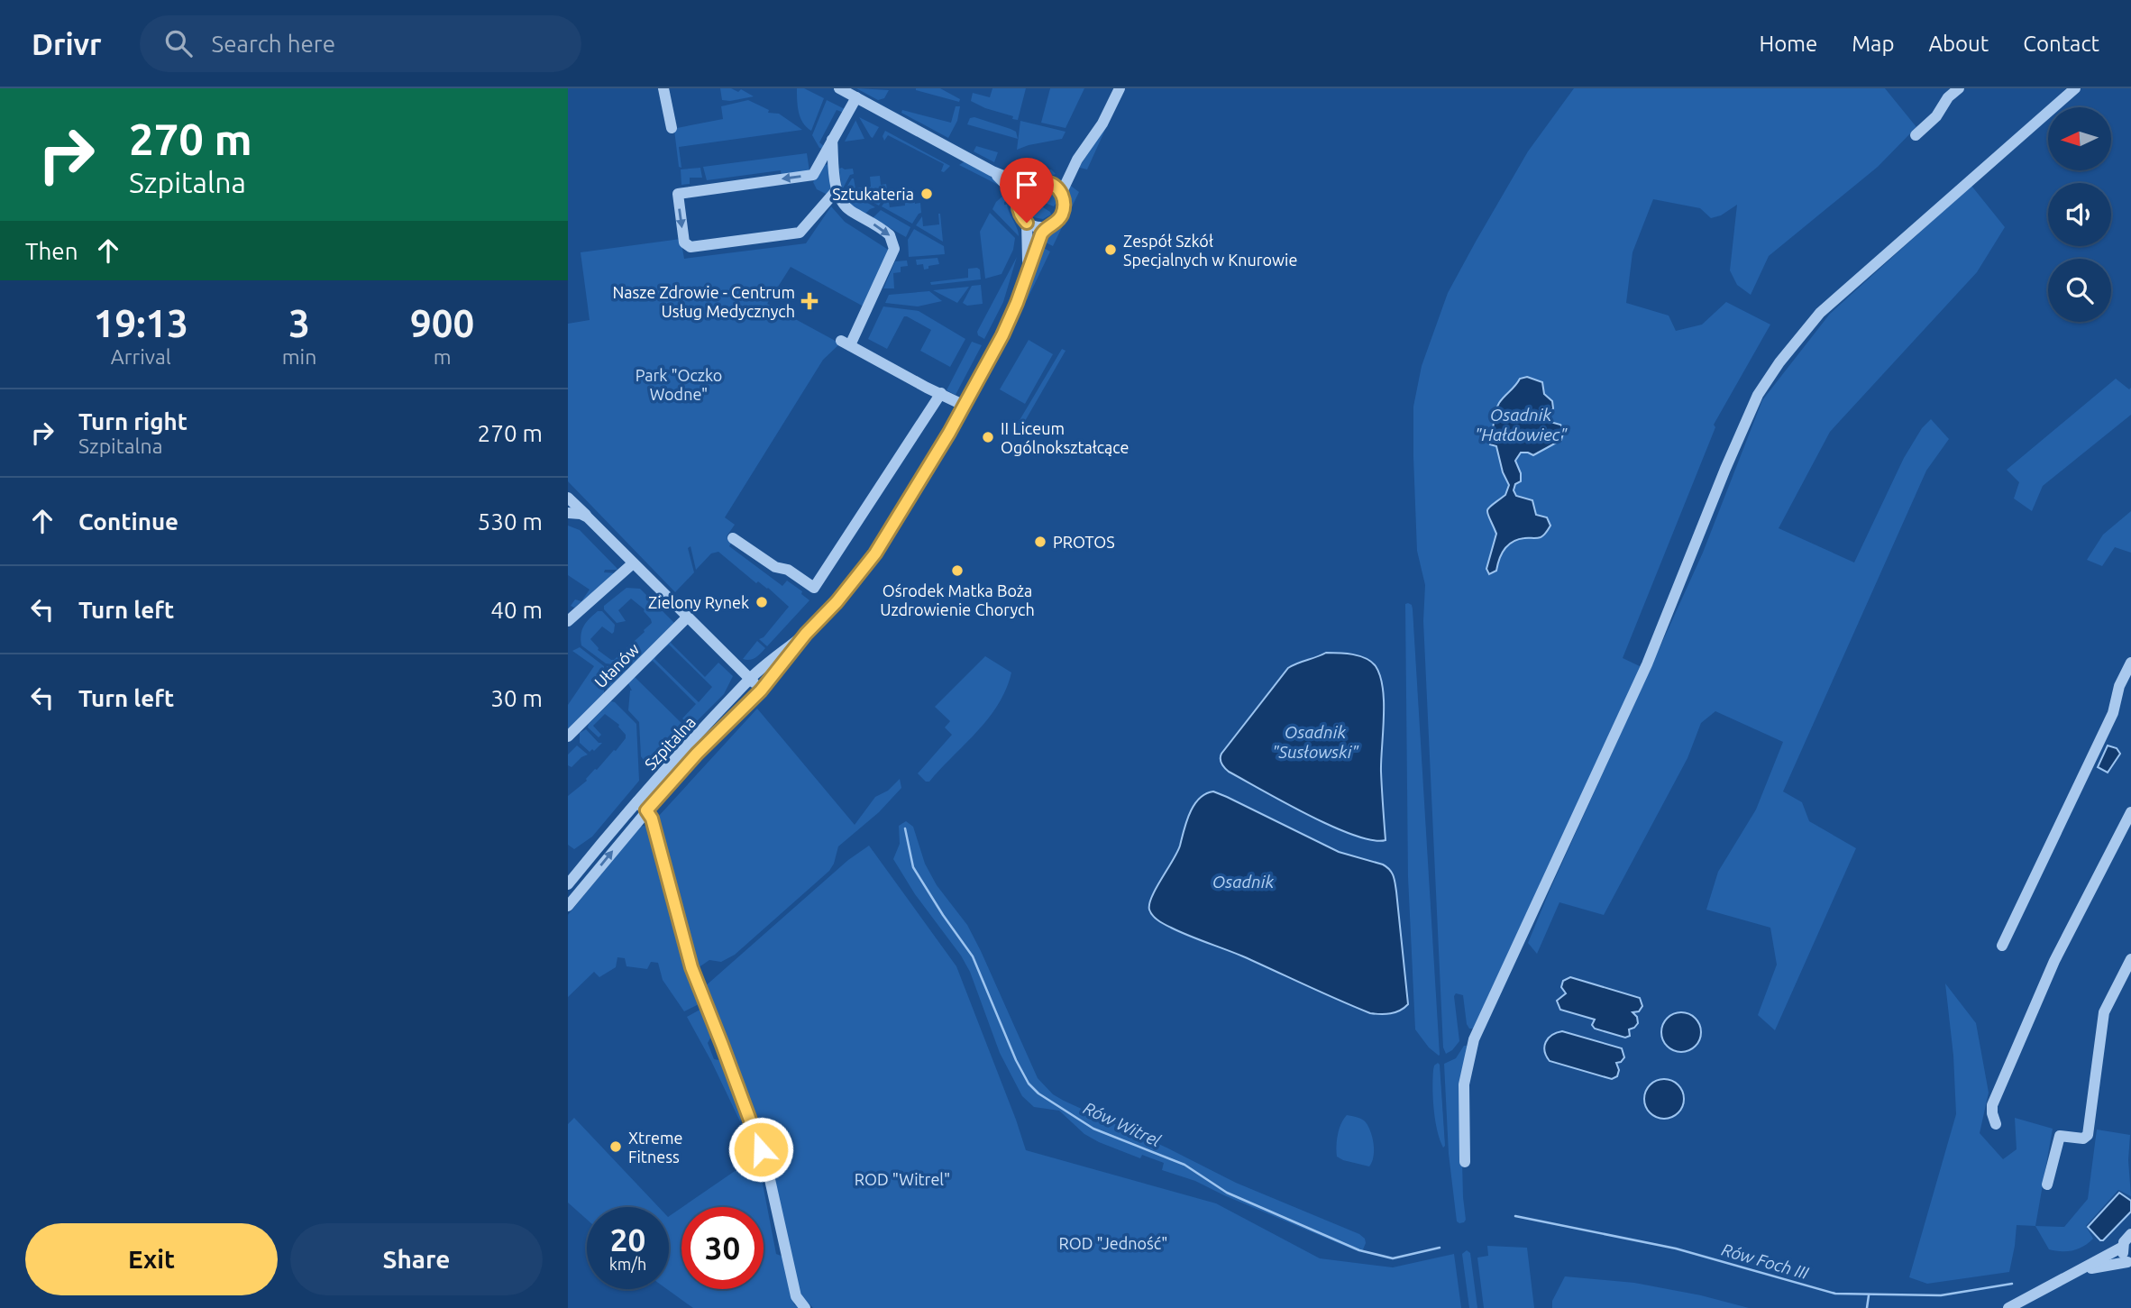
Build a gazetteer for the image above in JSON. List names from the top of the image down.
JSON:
{
  "streets": {
    "street": ["Ułanów", "Szpitalna"]
  },
  "water": [
    "Osadnik \"Hałdowiec\"",
    "Osadnik \"Susłowski\"",
    "Osadnik",
    "Rów Witrel",
    "Rów Foch III"
  ],
  "parks": ["Park \"Oczko Wodne\"", "ROD \"Witrel\"", "ROD \"Jedność\""],
  "places": {
    "other": [
      "Sztukateria",
      "Zespół Szkół Specjalnych w Knurowie",
      "II Liceum Ogólnokształcące",
      "PROTOS",
      "Ośrodek Matka Boża Uzdrowienie Chorych",
      "Zielony Rynek",
      "Xtreme Fitness"
    ],
    "health": ["Nasze Zdrowie - Centrum Usług Medycznych"]
  },
  "north": "left",
  "page": {
    "header": "Drivr",
    "search": "Search here",
    "nav": [
      "Home",
      "Map",
      "About",
      "Contact"
    ],
    "turn": ["270 m", "Szpitalna"],
    "then": "Then",
    "eta": [
      "19:13",
      "Arrival",
      "3",
      "min",
      "900",
      "m"
    ],
    "list": [
      {
        "name": "Turn right",
        "note": "Szpitalna",
        "value": "270 m"
      },
      {
        "name": "Continue",
        "value": "530 m"
      },
      {
        "name": "Turn left",
        "value": "40 m"
      },
      {
        "name": "Turn left",
        "value": "30 m"
      }
    ],
    "speed": "20 km/h",
    "limit": "30",
    "buttons": ["Exit", "Share"]
  }
}
